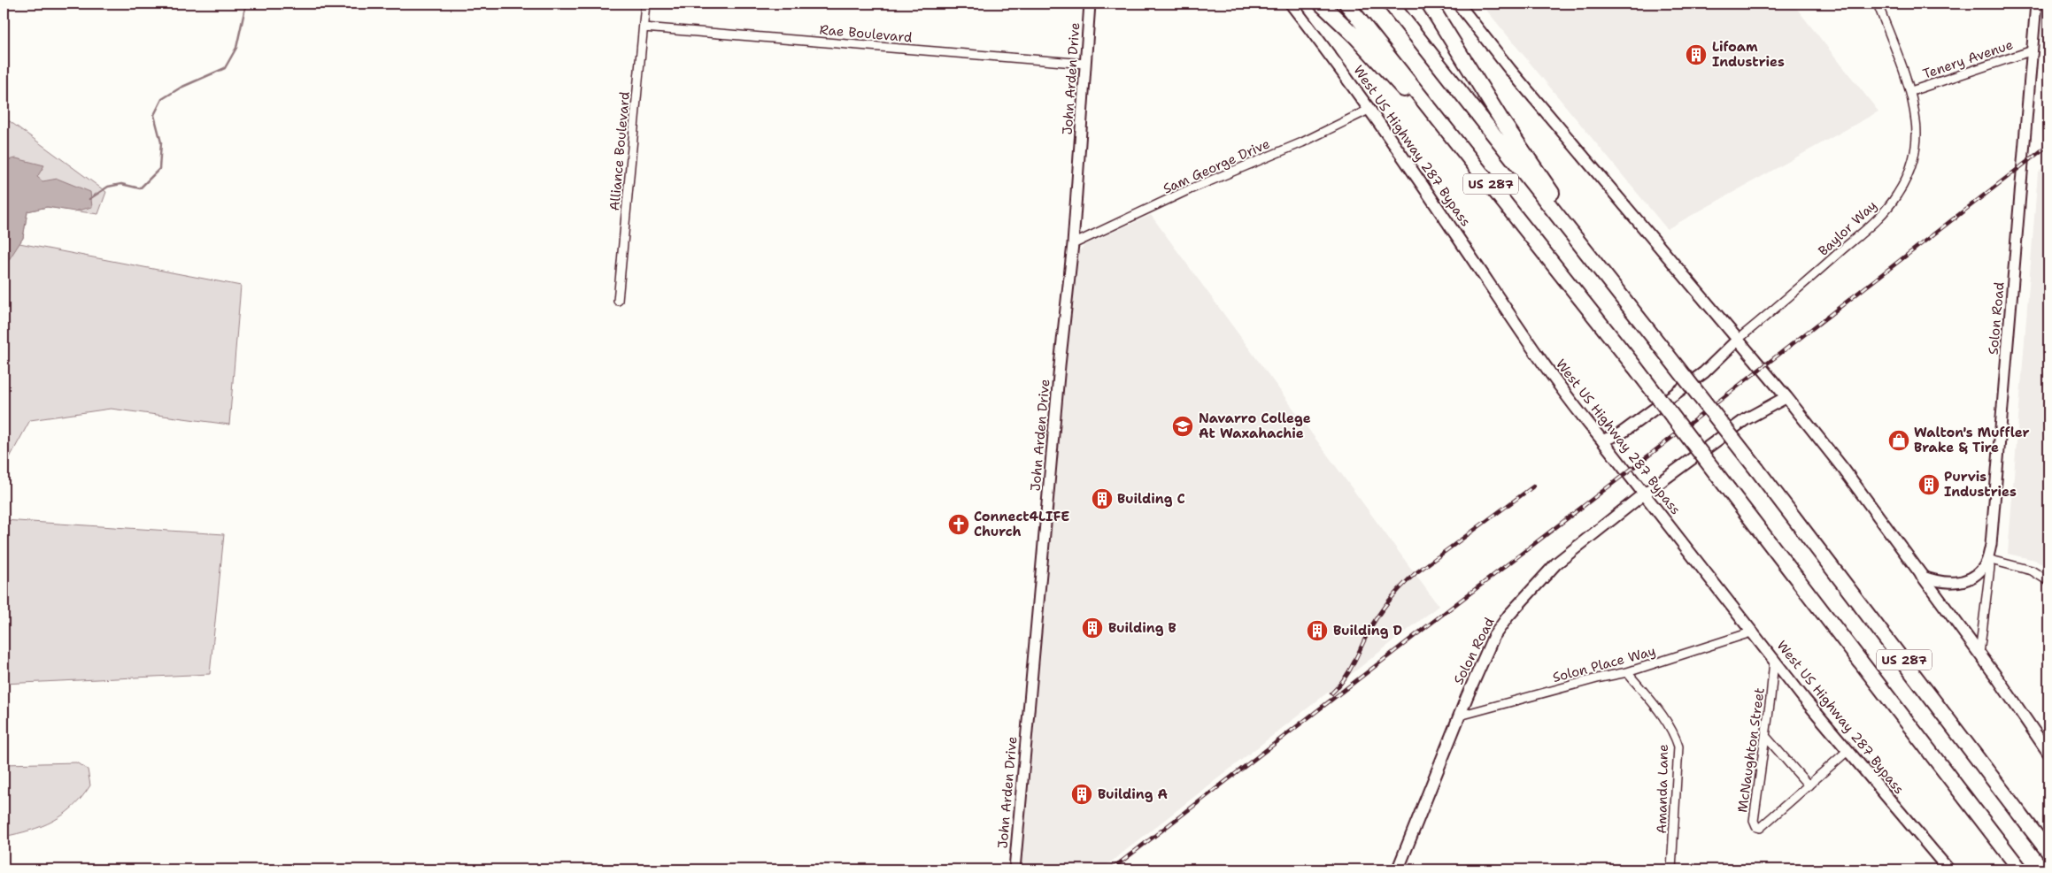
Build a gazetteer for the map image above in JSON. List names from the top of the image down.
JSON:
{
  "streets": {
    "highway": ["US 287"],
    "main road": ["West US Highway 287 Bypass", "Solon Road"],
    "street": [
      "Rae Boulevard",
      "Tenery Avenue",
      "John Arden Drive",
      "Alliance Boulevard",
      "Sam George Drive",
      "Baylor Way",
      "Solon Place Way",
      "McNaughton Street",
      "Amanda Lane"
    ]
  },
  "crossings": [
    ["Rae Boulevard", "John Arden Drive"],
    ["Rae Boulevard", "Alliance Boulevard"],
    ["Tenery Avenue", "Baylor Way"],
    ["Tenery Avenue", "Solon Road"],
    ["John Arden Drive", "Sam George Drive"],
    ["West US Highway 287 Bypass", "Sam George Drive"],
    ["West US Highway 287 Bypass", "Solon Road"],
    ["West US Highway 287 Bypass", "Solon Place Way"],
    ["West US Highway 287 Bypass", "McNaughton Street"],
    ["Solon Road", "Solon Place Way"],
    ["Solon Place Way", "Amanda Lane"]
  ],
  "places": {
    "building": [
      "Lifoam Industries",
      "Purvis Industries",
      "Building C",
      "Building B",
      "Building D",
      "Building A"
    ],
    "school or university": ["Navarro College At Waxahachie"],
    "shop": ["Walton's Muffler Brake & Tire"],
    "church": ["Connect4LIFE Church"]
  }
}
